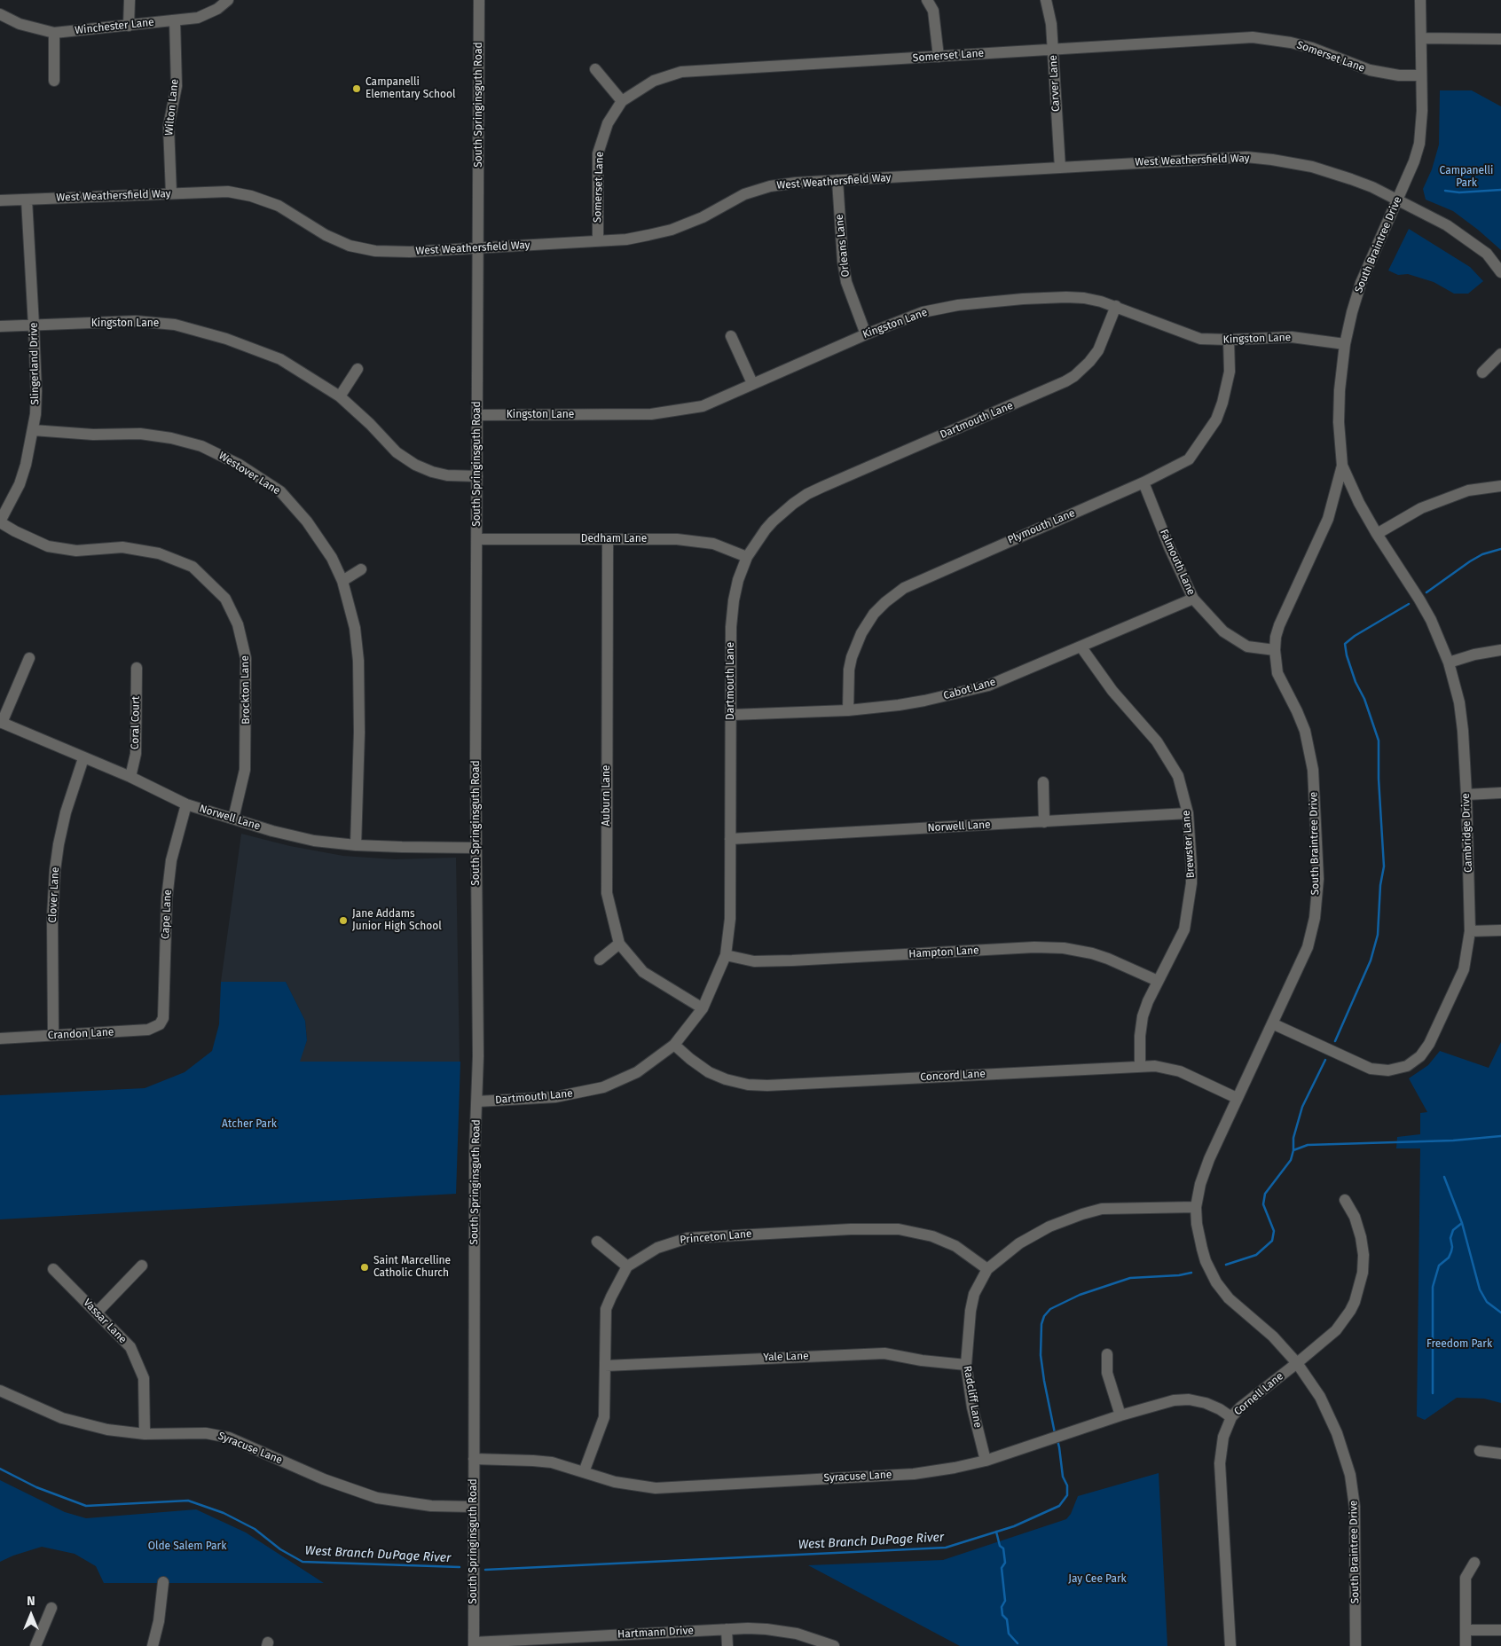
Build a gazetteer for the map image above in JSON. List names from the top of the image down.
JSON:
{
  "streets": {
    "street": [
      "Winchester Lane",
      "Somerset Lane",
      "Carver Lane",
      "South Springinsguth Road",
      "Wilton Lane",
      "West Weathersfield Way",
      "South Braintree Drive",
      "Orleans Lane",
      "Kingston Lane",
      "Slingerland Drive",
      "Dartmouth Lane",
      "Westover Lane",
      "Plymouth Lane",
      "Dedham Lane",
      "Falmouth Lane",
      "Cabot Lane",
      "Brockton Lane",
      "Coral Court",
      "Auburn Lane",
      "Norwell Lane",
      "Cambridge Drive",
      "Brewster Lane",
      "Clover Lane",
      "Cape Lane",
      "Hampton Lane",
      "Crandon Lane",
      "Concord Lane",
      "Princeton Lane",
      "Vassar Lane",
      "Yale Lane",
      "Cornell Lane",
      "Radcliff Lane",
      "Syracuse Lane",
      "Hartmann Drive"
    ]
  },
  "crossings": [
    ["Winchester Lane", "Wilton Lane"],
    ["Somerset Lane", "Carver Lane"],
    ["Somerset Lane", "West Weathersfield Way"],
    ["Somerset Lane", "South Braintree Drive"],
    ["Carver Lane", "West Weathersfield Way"],
    ["South Springinsguth Road", "West Weathersfield Way"],
    ["South Springinsguth Road", "Kingston Lane"],
    ["South Springinsguth Road", "Dartmouth Lane"],
    ["South Springinsguth Road", "Dedham Lane"],
    ["South Springinsguth Road", "Norwell Lane"],
    ["South Springinsguth Road", "Syracuse Lane"],
    ["South Springinsguth Road", "Hartmann Drive"],
    ["Wilton Lane", "West Weathersfield Way"],
    ["West Weathersfield Way", "South Braintree Drive"],
    ["West Weathersfield Way", "Orleans Lane"],
    ["West Weathersfield Way", "Slingerland Drive"],
    ["South Braintree Drive", "Kingston Lane"],
    ["South Braintree Drive", "Falmouth Lane"],
    ["South Braintree Drive", "Cambridge Drive"],
    ["South Braintree Drive", "Concord Lane"],
    ["South Braintree Drive", "Cornell Lane"],
    ["South Braintree Drive", "Radcliff Lane"],
    ["Orleans Lane", "Kingston Lane"],
    ["Kingston Lane", "Slingerland Drive"],
    ["Kingston Lane", "Dartmouth Lane"],
    ["Kingston Lane", "Plymouth Lane"],
    ["Slingerland Drive", "Westover Lane"],
    ["Slingerland Drive", "Brockton Lane"],
    ["Dartmouth Lane", "Dedham Lane"],
    ["Dartmouth Lane", "Cabot Lane"],
    ["Dartmouth Lane", "Auburn Lane"],
    ["Dartmouth Lane", "Norwell Lane"],
    ["Dartmouth Lane", "Hampton Lane"],
    ["Dartmouth Lane", "Concord Lane"],
    ["Westover Lane", "Norwell Lane"],
    ["Plymouth Lane", "Falmouth Lane"],
    ["Plymouth Lane", "Cabot Lane"],
    ["Dedham Lane", "Auburn Lane"],
    ["Falmouth Lane", "Cabot Lane"],
    ["Cabot Lane", "Brewster Lane"],
    ["Brockton Lane", "Norwell Lane"],
    ["Coral Court", "Norwell Lane"],
    ["Norwell Lane", "Brewster Lane"],
    ["Norwell Lane", "Clover Lane"],
    ["Norwell Lane", "Cape Lane"],
    ["Brewster Lane", "Hampton Lane"],
    ["Brewster Lane", "Concord Lane"],
    ["Clover Lane", "Crandon Lane"],
    ["Cape Lane", "Crandon Lane"],
    ["Princeton Lane", "Yale Lane"],
    ["Princeton Lane", "Radcliff Lane"],
    ["Princeton Lane", "Syracuse Lane"],
    ["Vassar Lane", "Syracuse Lane"],
    ["Yale Lane", "Radcliff Lane"],
    ["Cornell Lane", "Syracuse Lane"],
    ["Radcliff Lane", "Syracuse Lane"]
  ],
  "water": ["West Branch DuPage River"],
  "parks": [
    "Campanelli Park",
    "Atcher Park",
    "Freedom Park",
    "Olde Salem Park",
    "Jay Cee Park"
  ],
  "places": ["Campanelli Elementary School", "Jane Addams Junior High School", "Saint Marcelline Catholic Church"],
  "north": "top"
}
